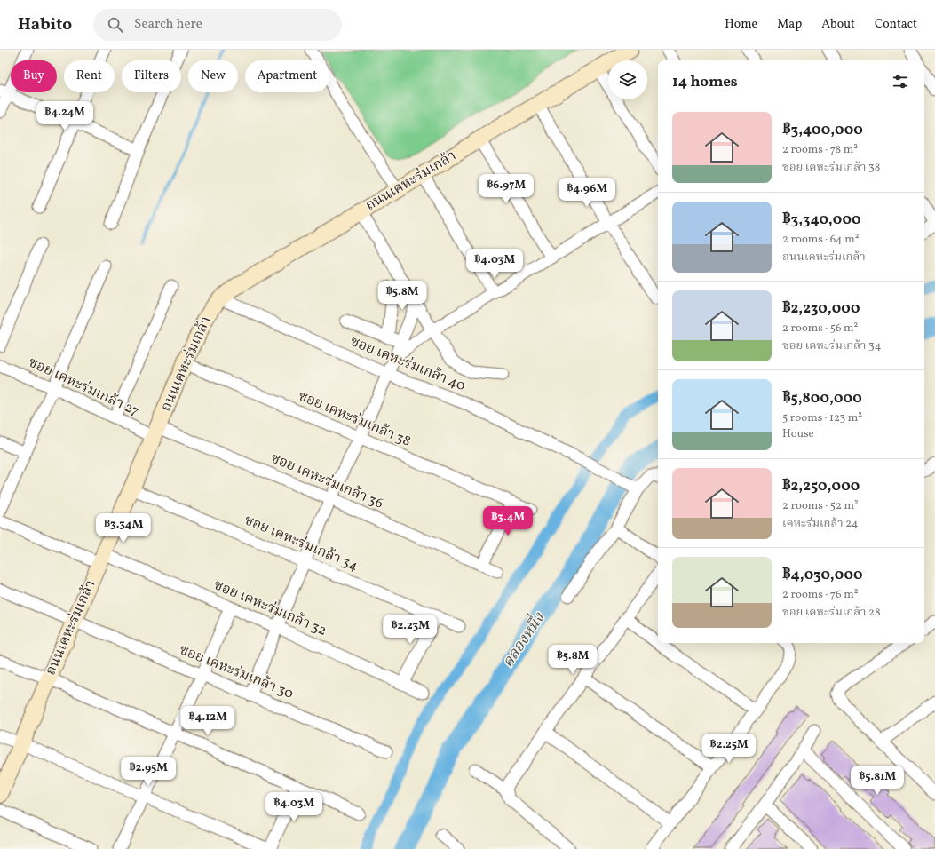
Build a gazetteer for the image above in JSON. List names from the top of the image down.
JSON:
{
  "streets": {
    "street": [
      "ถนนเคหะร่มเกล้า",
      "ซอย เคหะร่มเกล้า 40",
      "ซอย เคหะร่มเกล้า 27",
      "ซอย เคหะร่มเกล้า 38",
      "ซอย เคหะร่มเกล้า 36",
      "ซอย เคหะร่มเกล้า 34",
      "ซอย เคหะร่มเกล้า 32",
      "ซอย เคหะร่มเกล้า 30"
    ]
  },
  "crossings": [
    ["ถนนเคหะร่มเกล้า", "ซอย เคหะร่มเกล้า 40"],
    ["ถนนเคหะร่มเกล้า", "ซอย เคหะร่มเกล้า 27"],
    ["ถนนเคหะร่มเกล้า", "ซอย เคหะร่มเกล้า 38"],
    ["ถนนเคหะร่มเกล้า", "ซอย เคหะร่มเกล้า 36"],
    ["ถนนเคหะร่มเกล้า", "ซอย เคหะร่มเกล้า 34"],
    ["ถนนเคหะร่มเกล้า", "ซอย เคหะร่มเกล้า 32"],
    ["ถนนเคหะร่มเกล้า", "ซอย เคหะร่มเกล้า 30"],
    ["ซอย เคหะร่มเกล้า 27", "ซอย เคหะร่มเกล้า 36"]
  ],
  "water": ["คลองหนึ่ง"],
  "page": {
    "header": "Habito",
    "search": "Search here",
    "nav": [
      "Home",
      "Map",
      "About",
      "Contact"
    ],
    "chip": [
      "Buy",
      "Rent",
      "Filters",
      "New",
      "Apartment"
    ],
    "heading": "14 homes",
    "price": [
      "฿4.24M",
      "฿6.97M",
      "฿4.96M",
      "฿4.03M",
      "฿5.8M",
      "฿3.4M",
      "฿3.34M",
      "฿2.23M",
      "฿5.8M",
      "฿4.12M",
      "฿2.25M",
      "฿2.95M",
      "฿5.81M",
      "฿4.03M"
    ],
    "list": [
      {
        "name": "฿3,400,000",
        "note": "2 rooms · 78 m² · ซอย เคหะร่มเกล้า 38"
      },
      {
        "name": "฿3,340,000",
        "note": "2 rooms · 64 m² · ถนนเคหะร่มเกล้า"
      },
      {
        "name": "฿2,230,000",
        "note": "2 rooms · 56 m² · ซอย เคหะร่มเกล้า 34"
      },
      {
        "name": "฿5,800,000",
        "note": "5 rooms · 123 m² · House"
      },
      {
        "name": "฿2,250,000",
        "note": "2 rooms · 52 m² · เคหะร่มเกล้า 24"
      },
      {
        "name": "฿4,030,000",
        "note": "2 rooms · 76 m² · ซอย เคหะร่มเกล้า 28"
      }
    ]
  }
}
